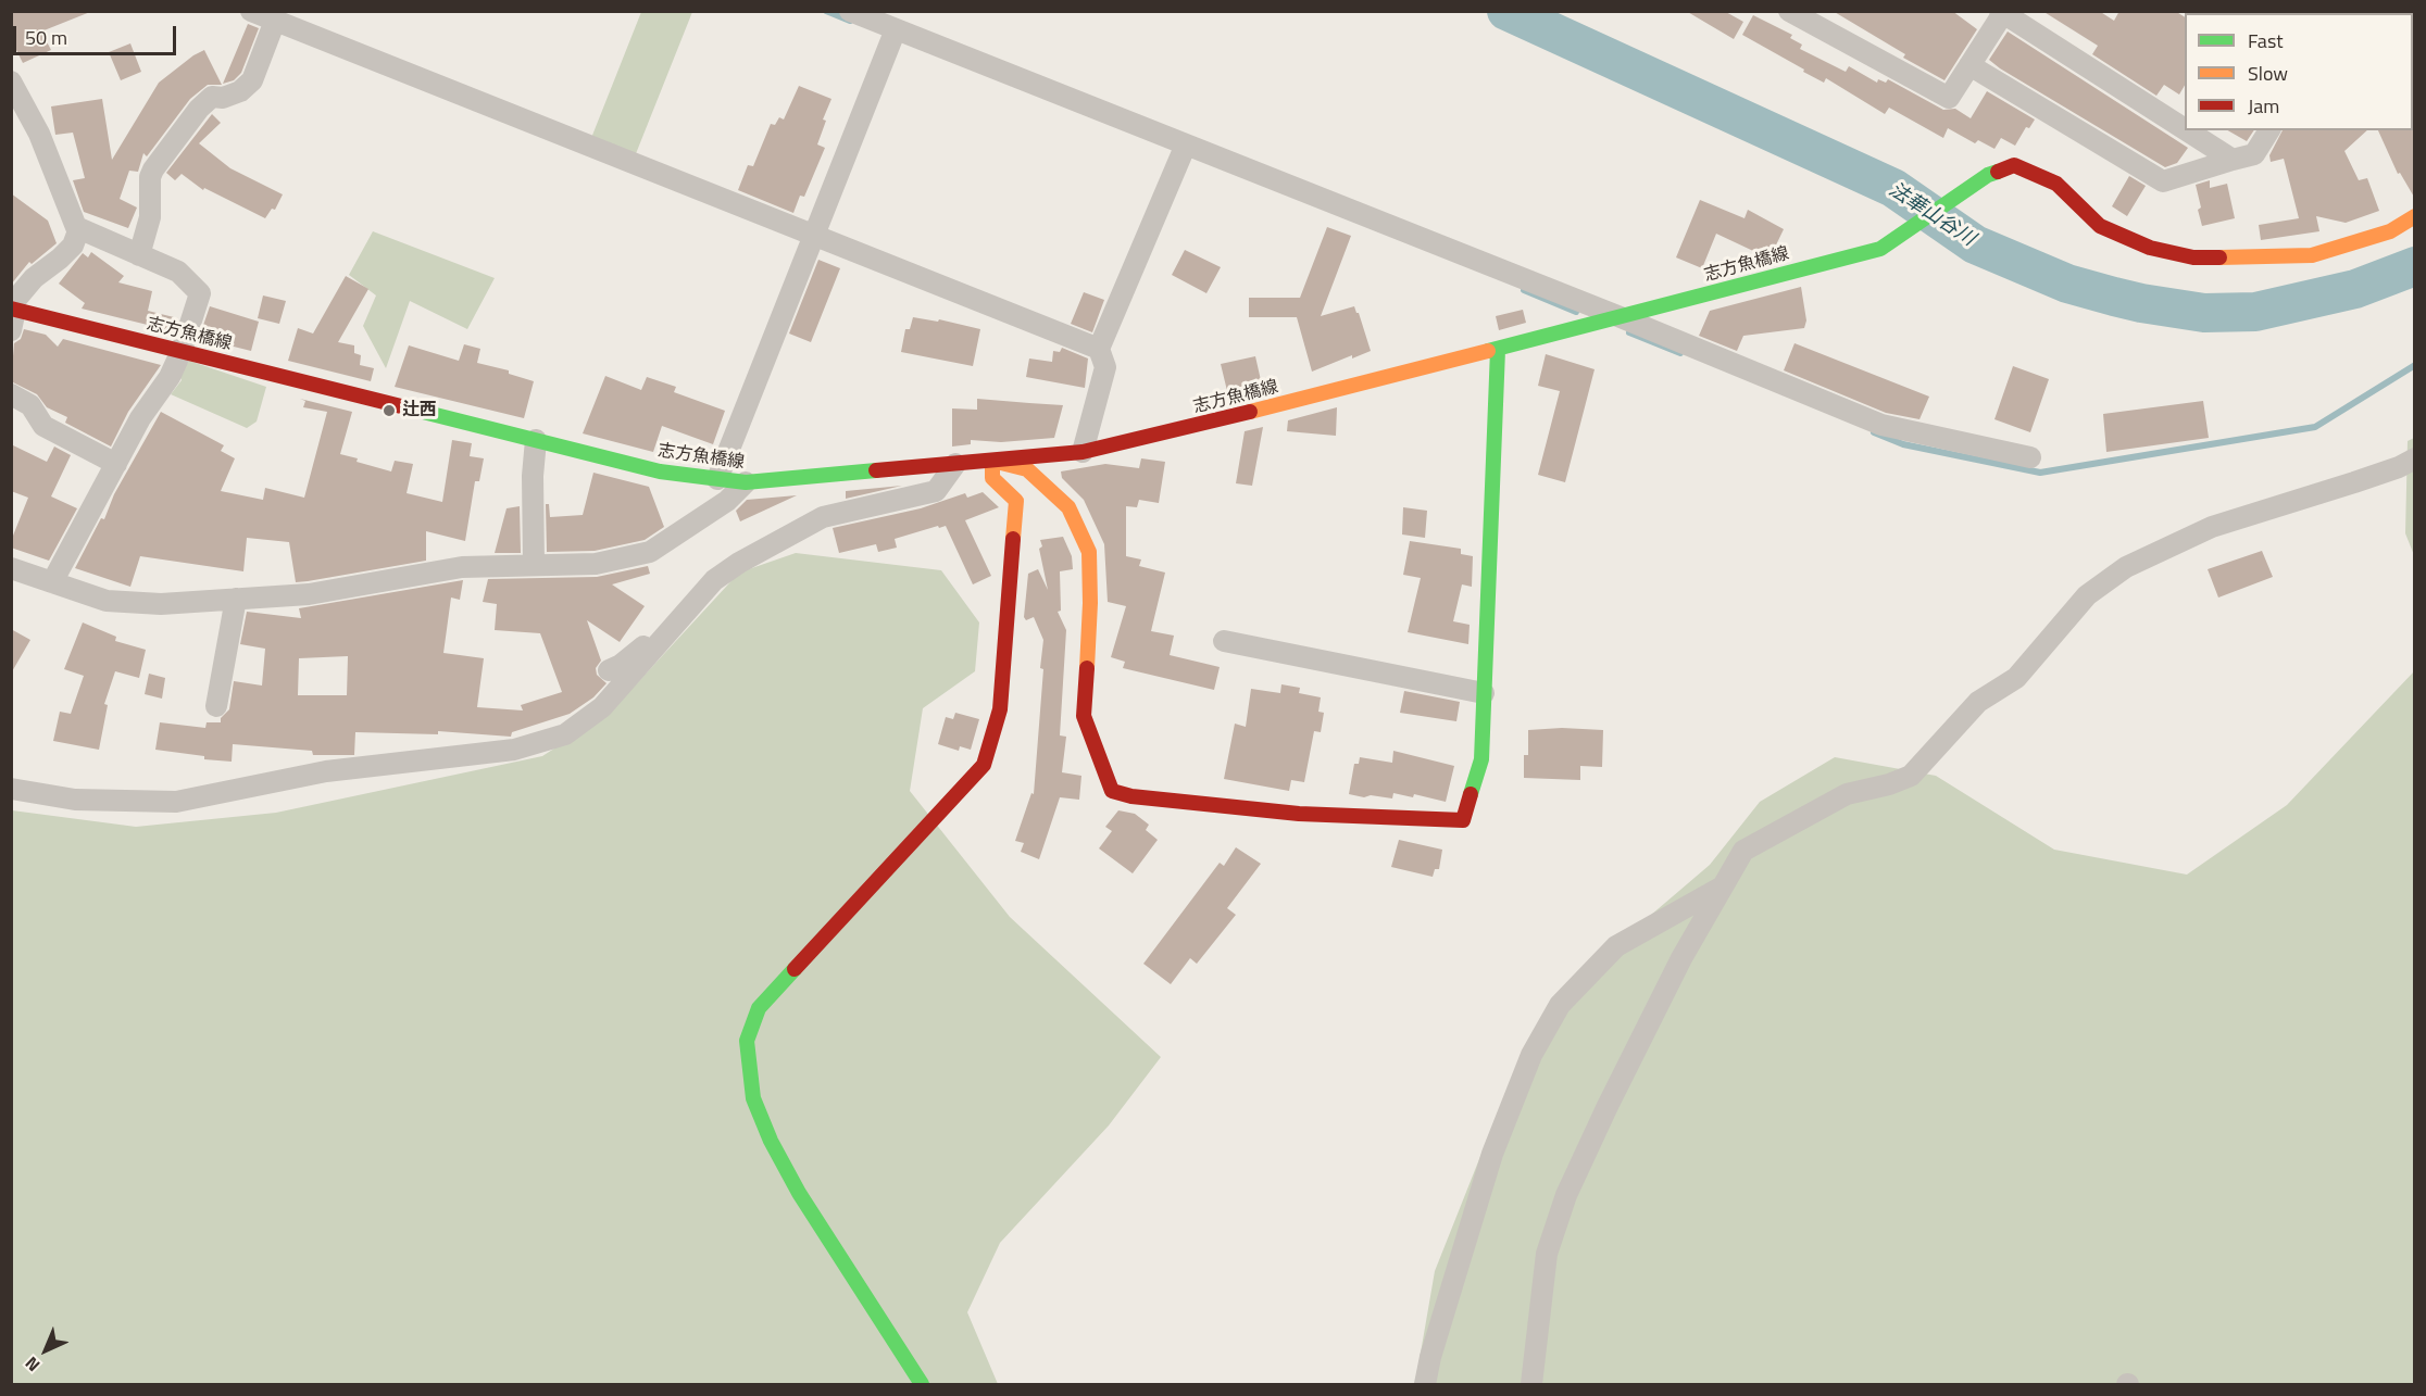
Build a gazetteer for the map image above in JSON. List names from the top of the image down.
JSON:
{
  "streets": {
    "main road": ["志方魚橋線"]
  },
  "water": ["法華山谷川"],
  "places": ["辻西"],
  "legend": ["Fast", "Slow", "Jam"],
  "scale_bar": "50 m",
  "north": "bottom left"
}
